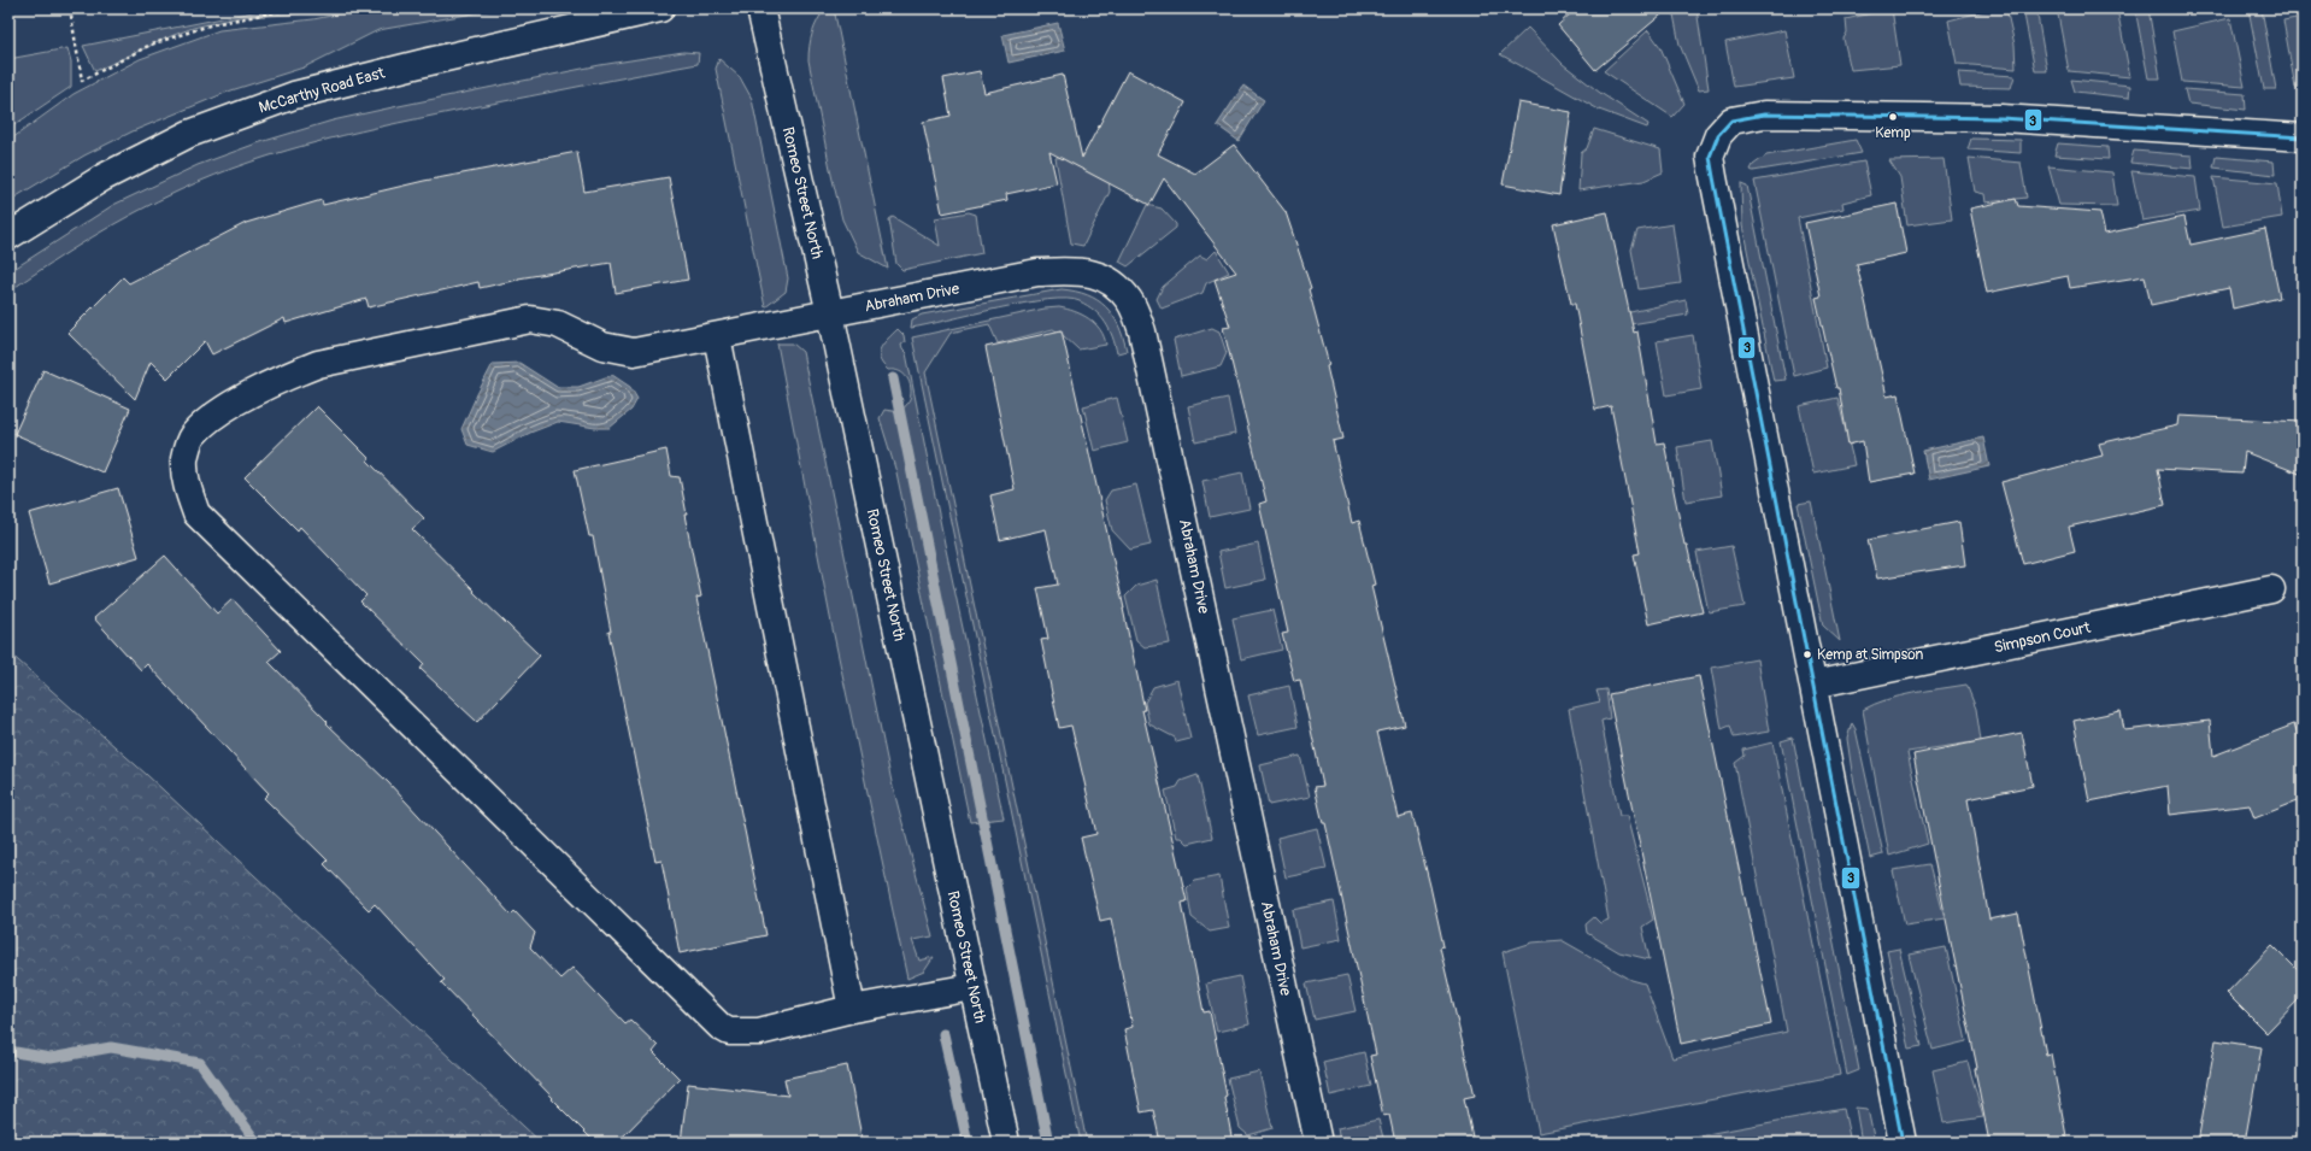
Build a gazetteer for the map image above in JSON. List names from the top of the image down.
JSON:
{
  "streets": {
    "street": [
      "McCarthy Road East",
      "Romeo Street North",
      "Abraham Drive",
      "Simpson Court"
    ]
  },
  "crossings": [
    ["Romeo Street North", "Abraham Drive"]
  ],
  "places": ["Kemp", "Kemp at Simpson"],
  "lines": ["transit line 3"]
}
